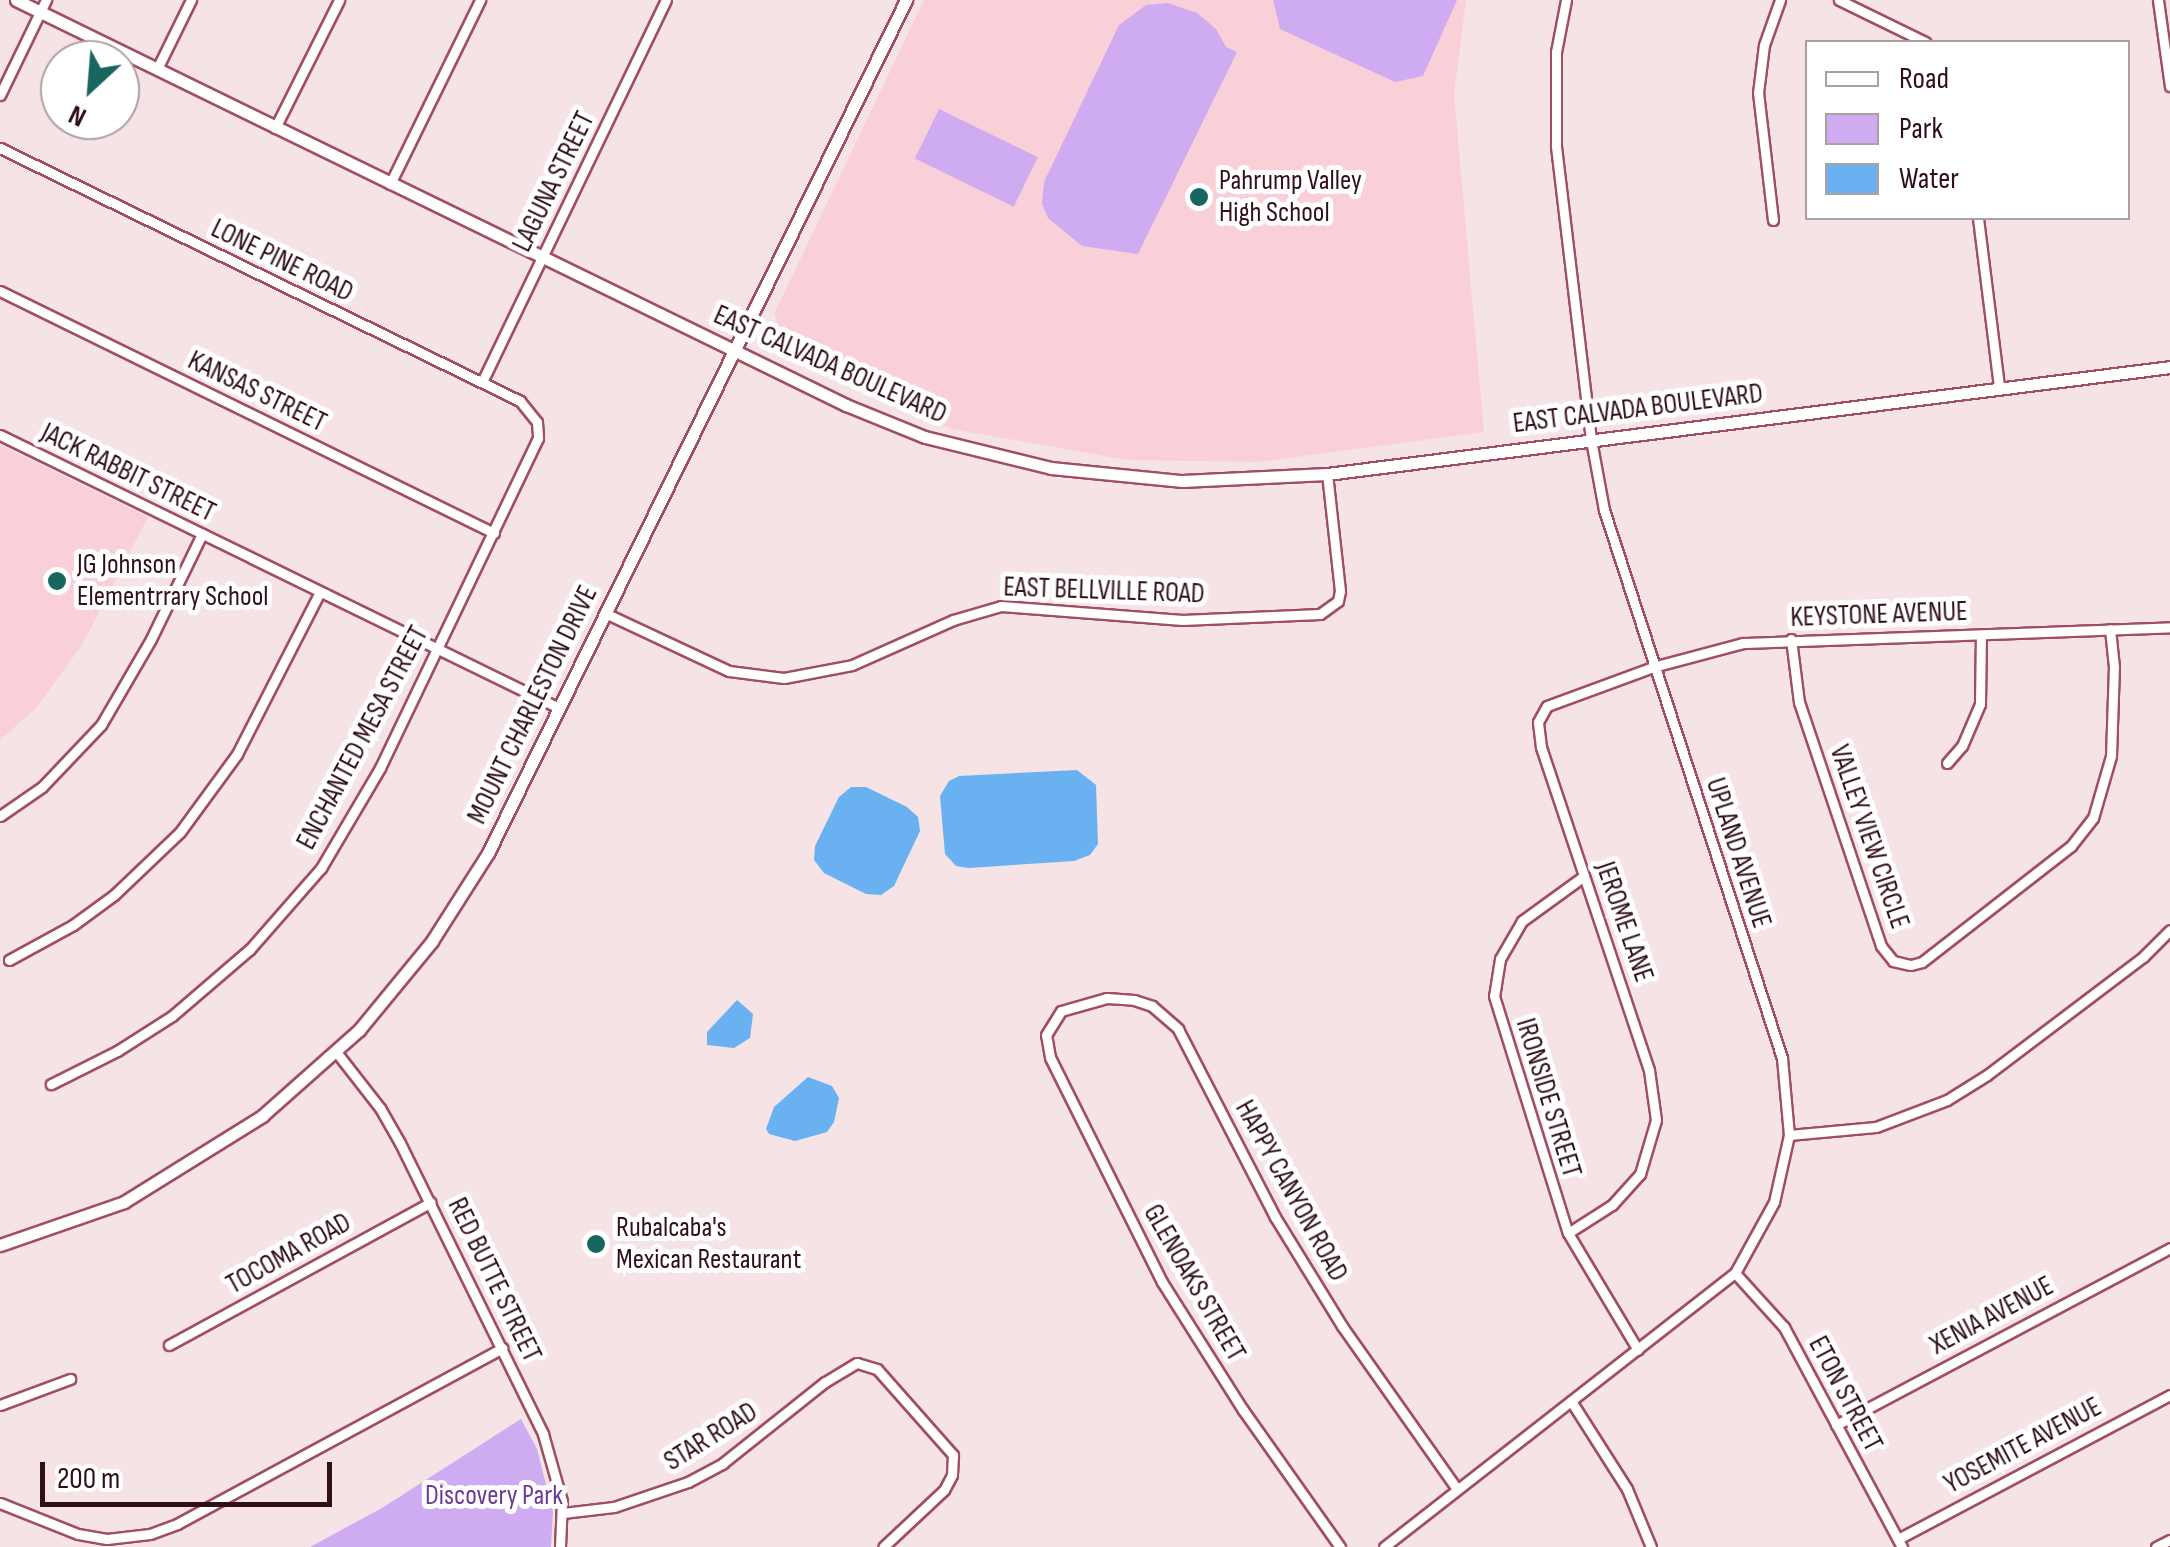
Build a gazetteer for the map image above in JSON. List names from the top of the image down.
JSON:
{
  "streets": {
    "main road": ["EAST CALVADA BOULEVARD", "MOUNT CHARLESTON DRIVE"],
    "street": [
      "LAGUNA STREET",
      "LONE PINE ROAD",
      "KANSAS STREET",
      "JACK RABBIT STREET",
      "EAST BELLVILLE ROAD",
      "KEYSTONE AVENUE",
      "ENCHANTED MESA STREET",
      "VALLEY VIEW CIRCLE",
      "UPLAND AVENUE",
      "JEROME LANE",
      "IRONSIDE STREET",
      "HAPPY CANYON ROAD",
      "TOCOMA ROAD",
      "RED BUTTE STREET",
      "GLENOAKS STREET",
      "XENIA AVENUE",
      "ETON STREET",
      "STAR ROAD",
      "YOSEMITE AVENUE"
    ]
  },
  "crossings": [
    ["LAGUNA STREET", "LONE PINE ROAD"],
    ["LAGUNA STREET", "EAST CALVADA BOULEVARD"],
    ["LONE PINE ROAD", "ENCHANTED MESA STREET"],
    ["EAST CALVADA BOULEVARD", "EAST BELLVILLE ROAD"],
    ["EAST CALVADA BOULEVARD", "MOUNT CHARLESTON DRIVE"],
    ["EAST CALVADA BOULEVARD", "UPLAND AVENUE"],
    ["KANSAS STREET", "ENCHANTED MESA STREET"],
    ["JACK RABBIT STREET", "MOUNT CHARLESTON DRIVE"],
    ["JACK RABBIT STREET", "ENCHANTED MESA STREET"],
    ["EAST BELLVILLE ROAD", "MOUNT CHARLESTON DRIVE"],
    ["KEYSTONE AVENUE", "VALLEY VIEW CIRCLE"],
    ["KEYSTONE AVENUE", "UPLAND AVENUE"],
    ["KEYSTONE AVENUE", "JEROME LANE"],
    ["MOUNT CHARLESTON DRIVE", "RED BUTTE STREET"],
    ["UPLAND AVENUE", "JEROME LANE"],
    ["UPLAND AVENUE", "IRONSIDE STREET"],
    ["UPLAND AVENUE", "HAPPY CANYON ROAD"],
    ["UPLAND AVENUE", "ETON STREET"],
    ["JEROME LANE", "IRONSIDE STREET"],
    ["HAPPY CANYON ROAD", "GLENOAKS STREET"],
    ["TOCOMA ROAD", "RED BUTTE STREET"],
    ["RED BUTTE STREET", "STAR ROAD"],
    ["XENIA AVENUE", "ETON STREET"],
    ["ETON STREET", "YOSEMITE AVENUE"]
  ],
  "parks": ["Discovery Park"],
  "places": ["Pahrump Valley High School", "JG Johnson Elementrrary School", "Rubalcaba's Mexican Restaurant"],
  "legend": ["Road", "Park", "Water"],
  "scale_bar": "200 m",
  "north": "bottom left"
}
